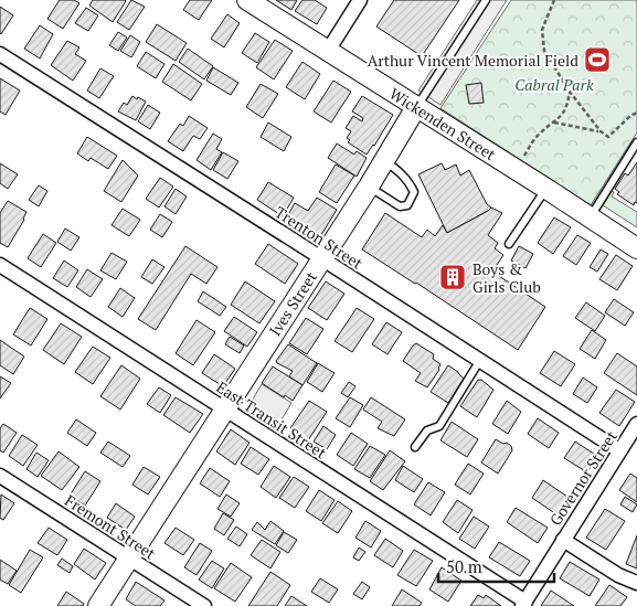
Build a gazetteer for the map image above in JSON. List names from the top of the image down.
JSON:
{
  "streets": {
    "street": [
      "Wickenden Street",
      "Trenton Street",
      "Ives Street",
      "East Transit Street",
      "Governor Street",
      "Fremont Street"
    ]
  },
  "crossings": [
    ["Wickenden Street", "Ives Street"],
    ["Trenton Street", "Ives Street"],
    ["Trenton Street", "Governor Street"],
    ["Ives Street", "East Transit Street"],
    ["Ives Street", "Fremont Street"],
    ["East Transit Street", "Governor Street"]
  ],
  "parks": ["Cabral Park"],
  "places": {
    "sports": ["Arthur Vincent Memorial Field"],
    "building": ["Boys & Girls Club"]
  },
  "scale_bar": "50 m"
}
